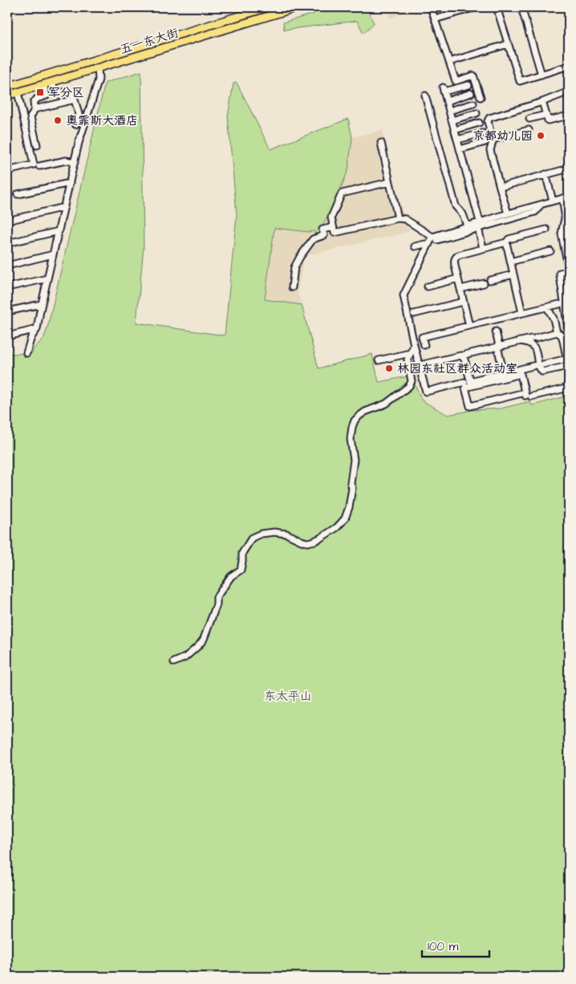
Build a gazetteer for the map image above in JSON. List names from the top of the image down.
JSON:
{
  "streets": {
    "main road": ["五一东大街"]
  },
  "parks": ["东太平山"],
  "places": {
    "transit": ["军分区"],
    "other": ["奥霏斯大酒店", "京都幼儿园", "林园东社区群众活动室"]
  },
  "scale_bar": "100 m"
}
